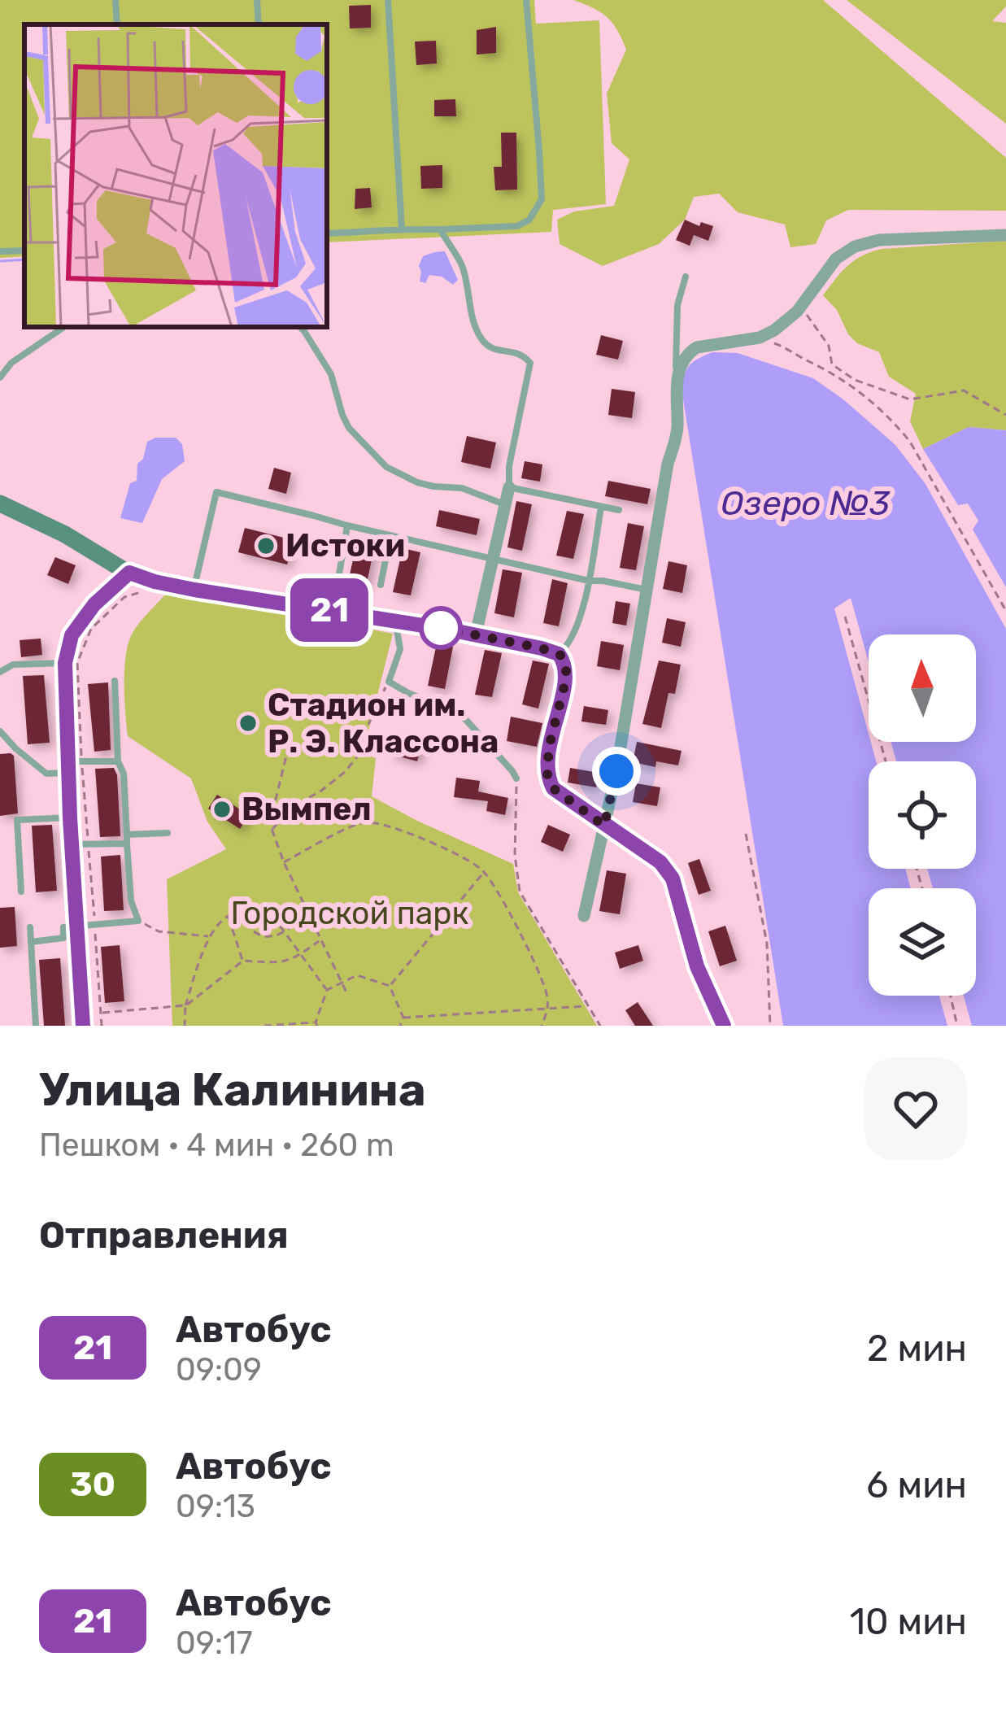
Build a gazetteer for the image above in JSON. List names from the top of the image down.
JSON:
{
  "water": ["Озеро №3"],
  "parks": ["Городской парк"],
  "places": ["Истоки", "Стадион им. Р. Э. Классона", "Вымпел"],
  "lines": ["bus line 21"],
  "north": "top",
  "page": {
    "on_map": "21",
    "heading": [
      ["Улица Калинина", "Пешком · 4 мин · 260 m"],
      "Отправления"
    ],
    "list": [
      {
        "mark": "21",
        "name": "Автобус",
        "note": "09:09",
        "value": "2 мин"
      },
      {
        "mark": "30",
        "name": "Автобус",
        "note": "09:13",
        "value": "6 мин"
      },
      {
        "mark": "21",
        "name": "Автобус",
        "note": "09:17",
        "value": "10 мин"
      }
    ]
  }
}
